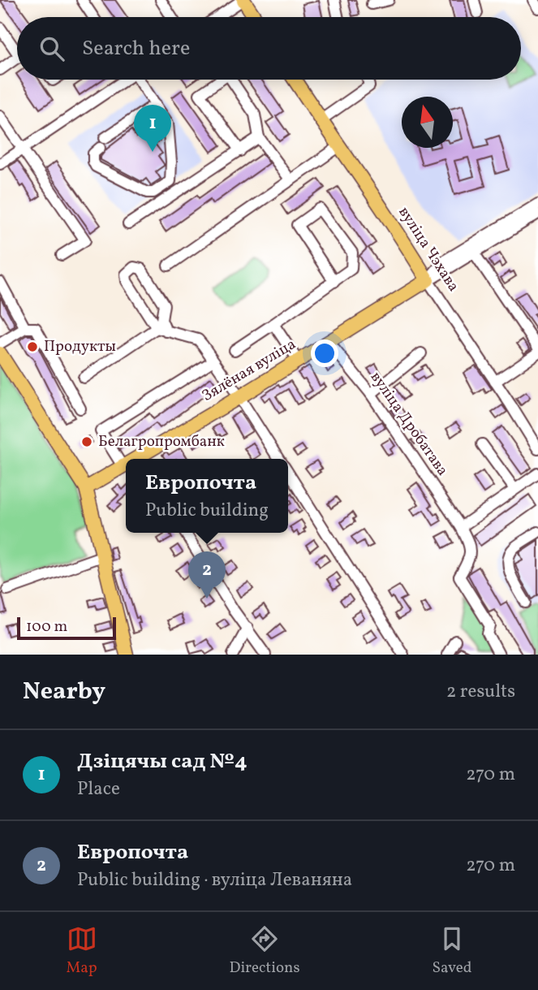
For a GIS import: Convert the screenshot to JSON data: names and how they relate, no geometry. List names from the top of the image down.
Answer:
{
  "streets": {
    "main road": ["вуліца Чэхава", "Зялёная вуліца"],
    "street": ["вуліца Дробатава"]
  },
  "crossings": [
    ["вуліца Чэхава", "Зялёная вуліца"],
    ["Зялёная вуліца", "вуліца Дробатава"]
  ],
  "places": ["Продукты", "Белагропромбанк"],
  "scale_bar": "100 m",
  "north": "top",
  "page": {
    "search": "Search here",
    "pins": ["1", "2"],
    "popup": ["Европочта", "Public building"],
    "scale": "100 m",
    "heading": ["Nearby", "2 results"],
    "list": [
      {
        "mark": "1",
        "name": "Дзіцячы сад №4",
        "note": "Place",
        "value": "270 m"
      },
      {
        "mark": "2",
        "name": "Европочта",
        "note": "Public building · вуліца Леваняна",
        "value": "270 m"
      }
    ],
    "nav": ["Map", "Directions", "Saved"]
  }
}
